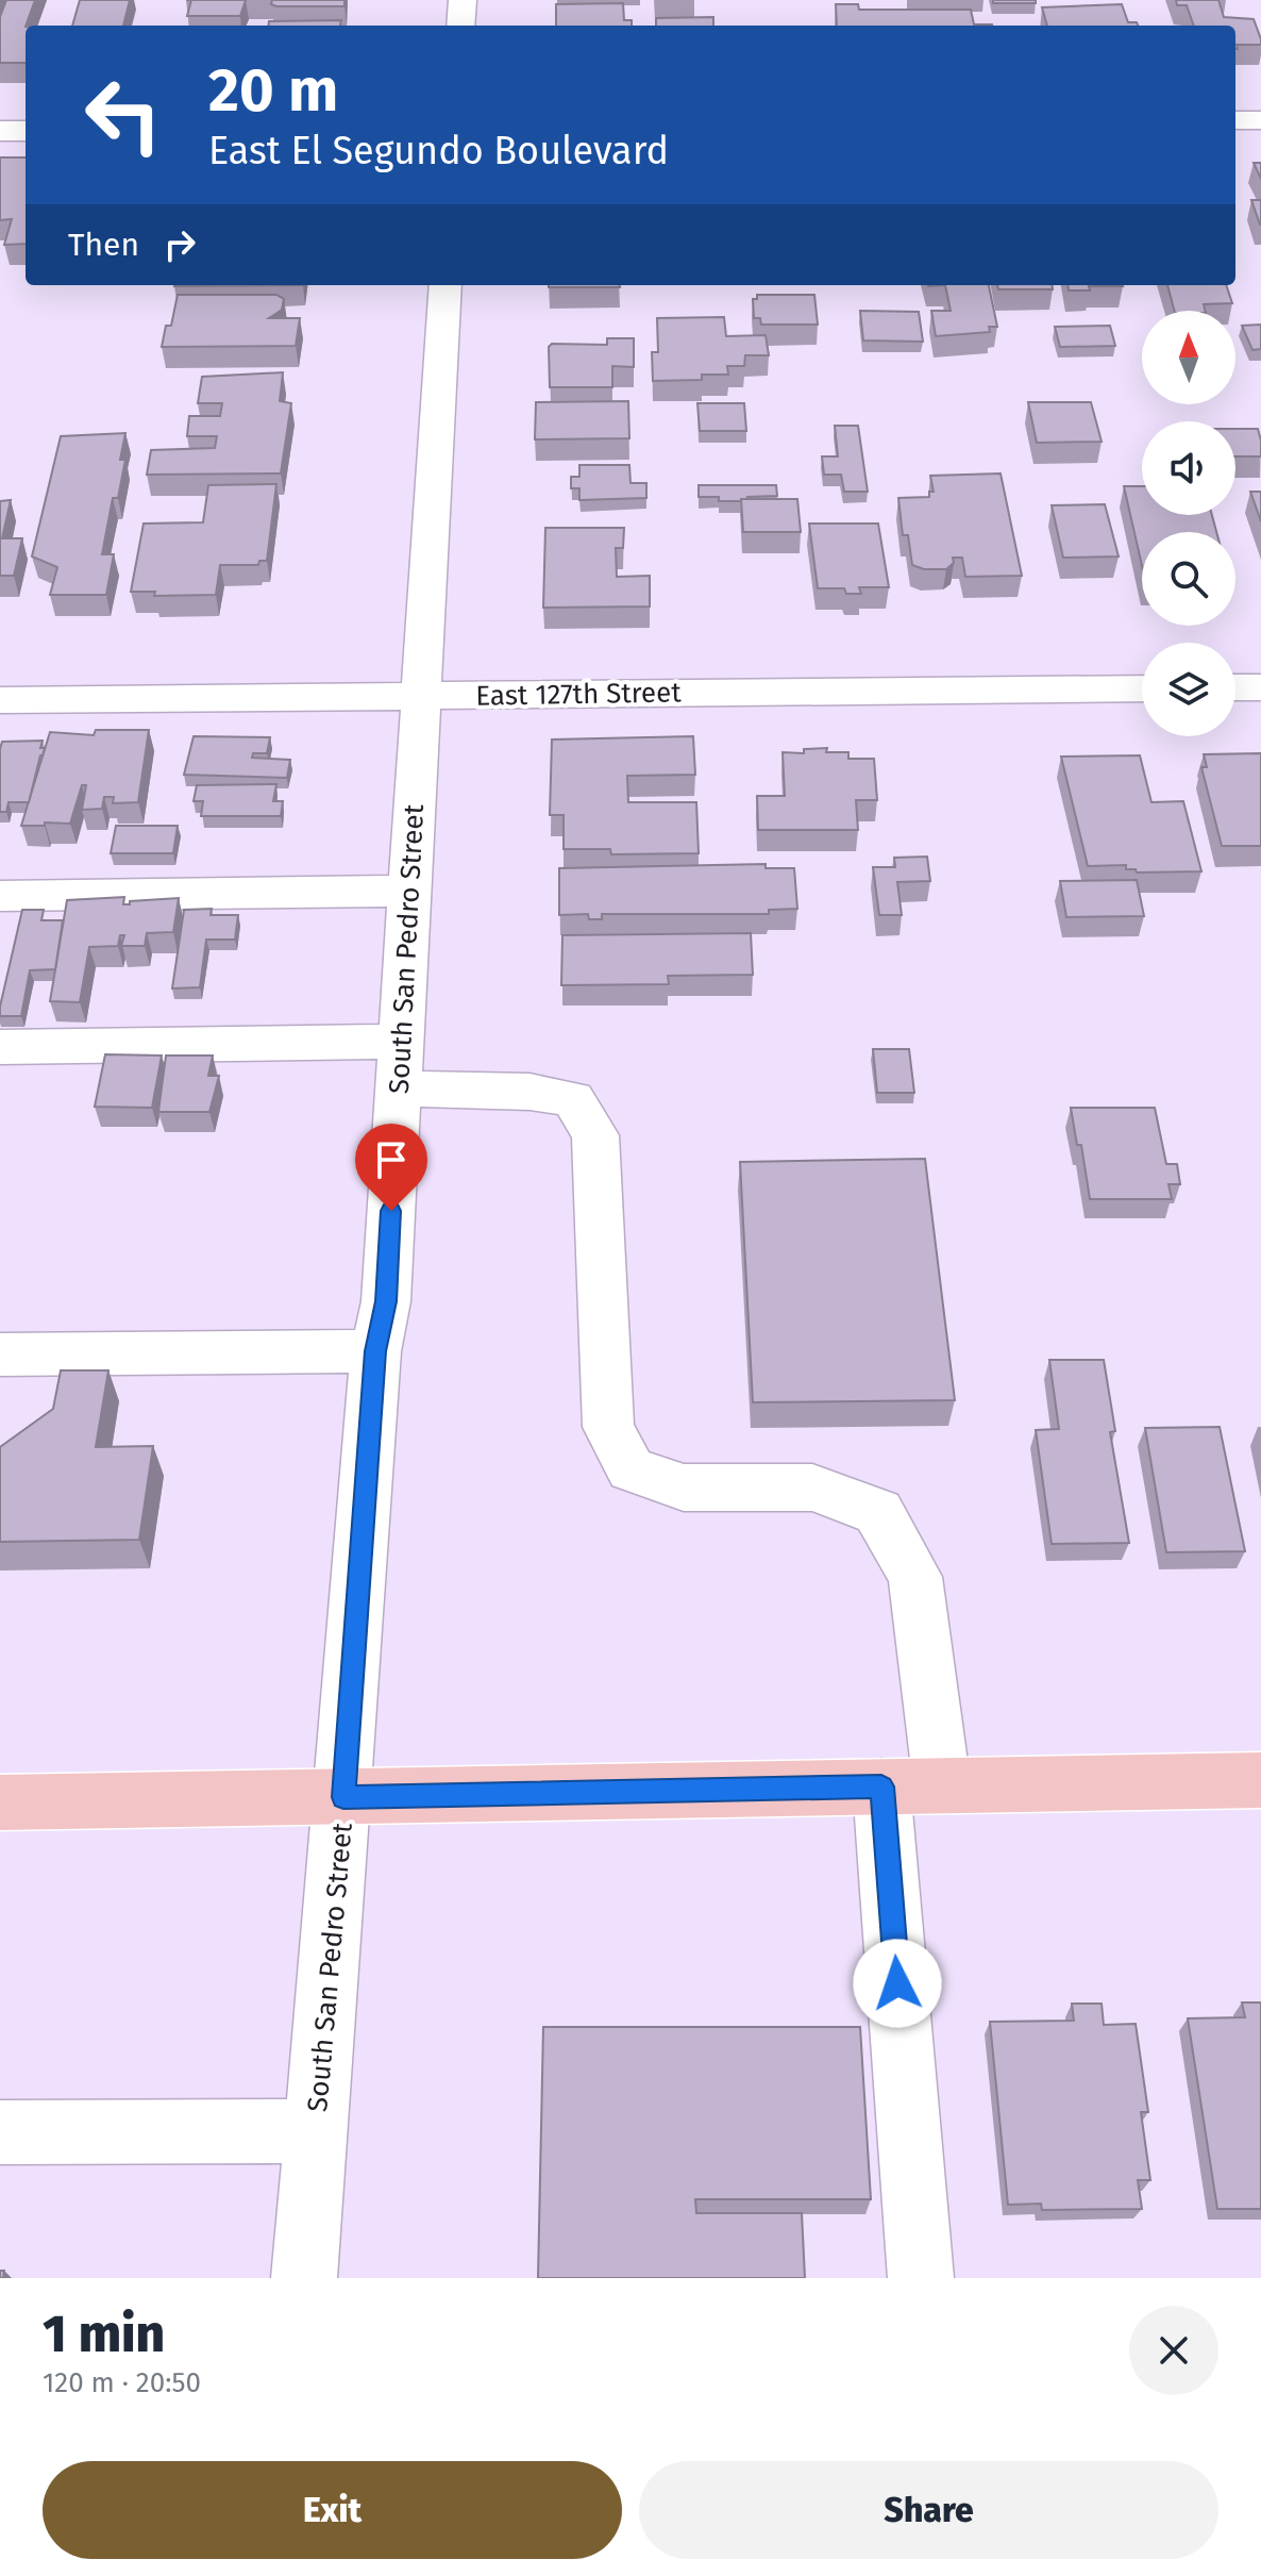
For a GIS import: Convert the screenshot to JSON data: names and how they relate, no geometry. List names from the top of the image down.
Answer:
{
  "streets": {
    "street": ["East 127th Street", "South San Pedro Street"]
  },
  "crossings": [
    ["East 127th Street", "South San Pedro Street"]
  ],
  "north": "top",
  "page": {
    "turn": ["20 m", "East El Segundo Boulevard"],
    "then": "Then",
    "heading": ["1 min", "120 m · 20:50"],
    "buttons": ["Exit", "Share"]
  }
}
